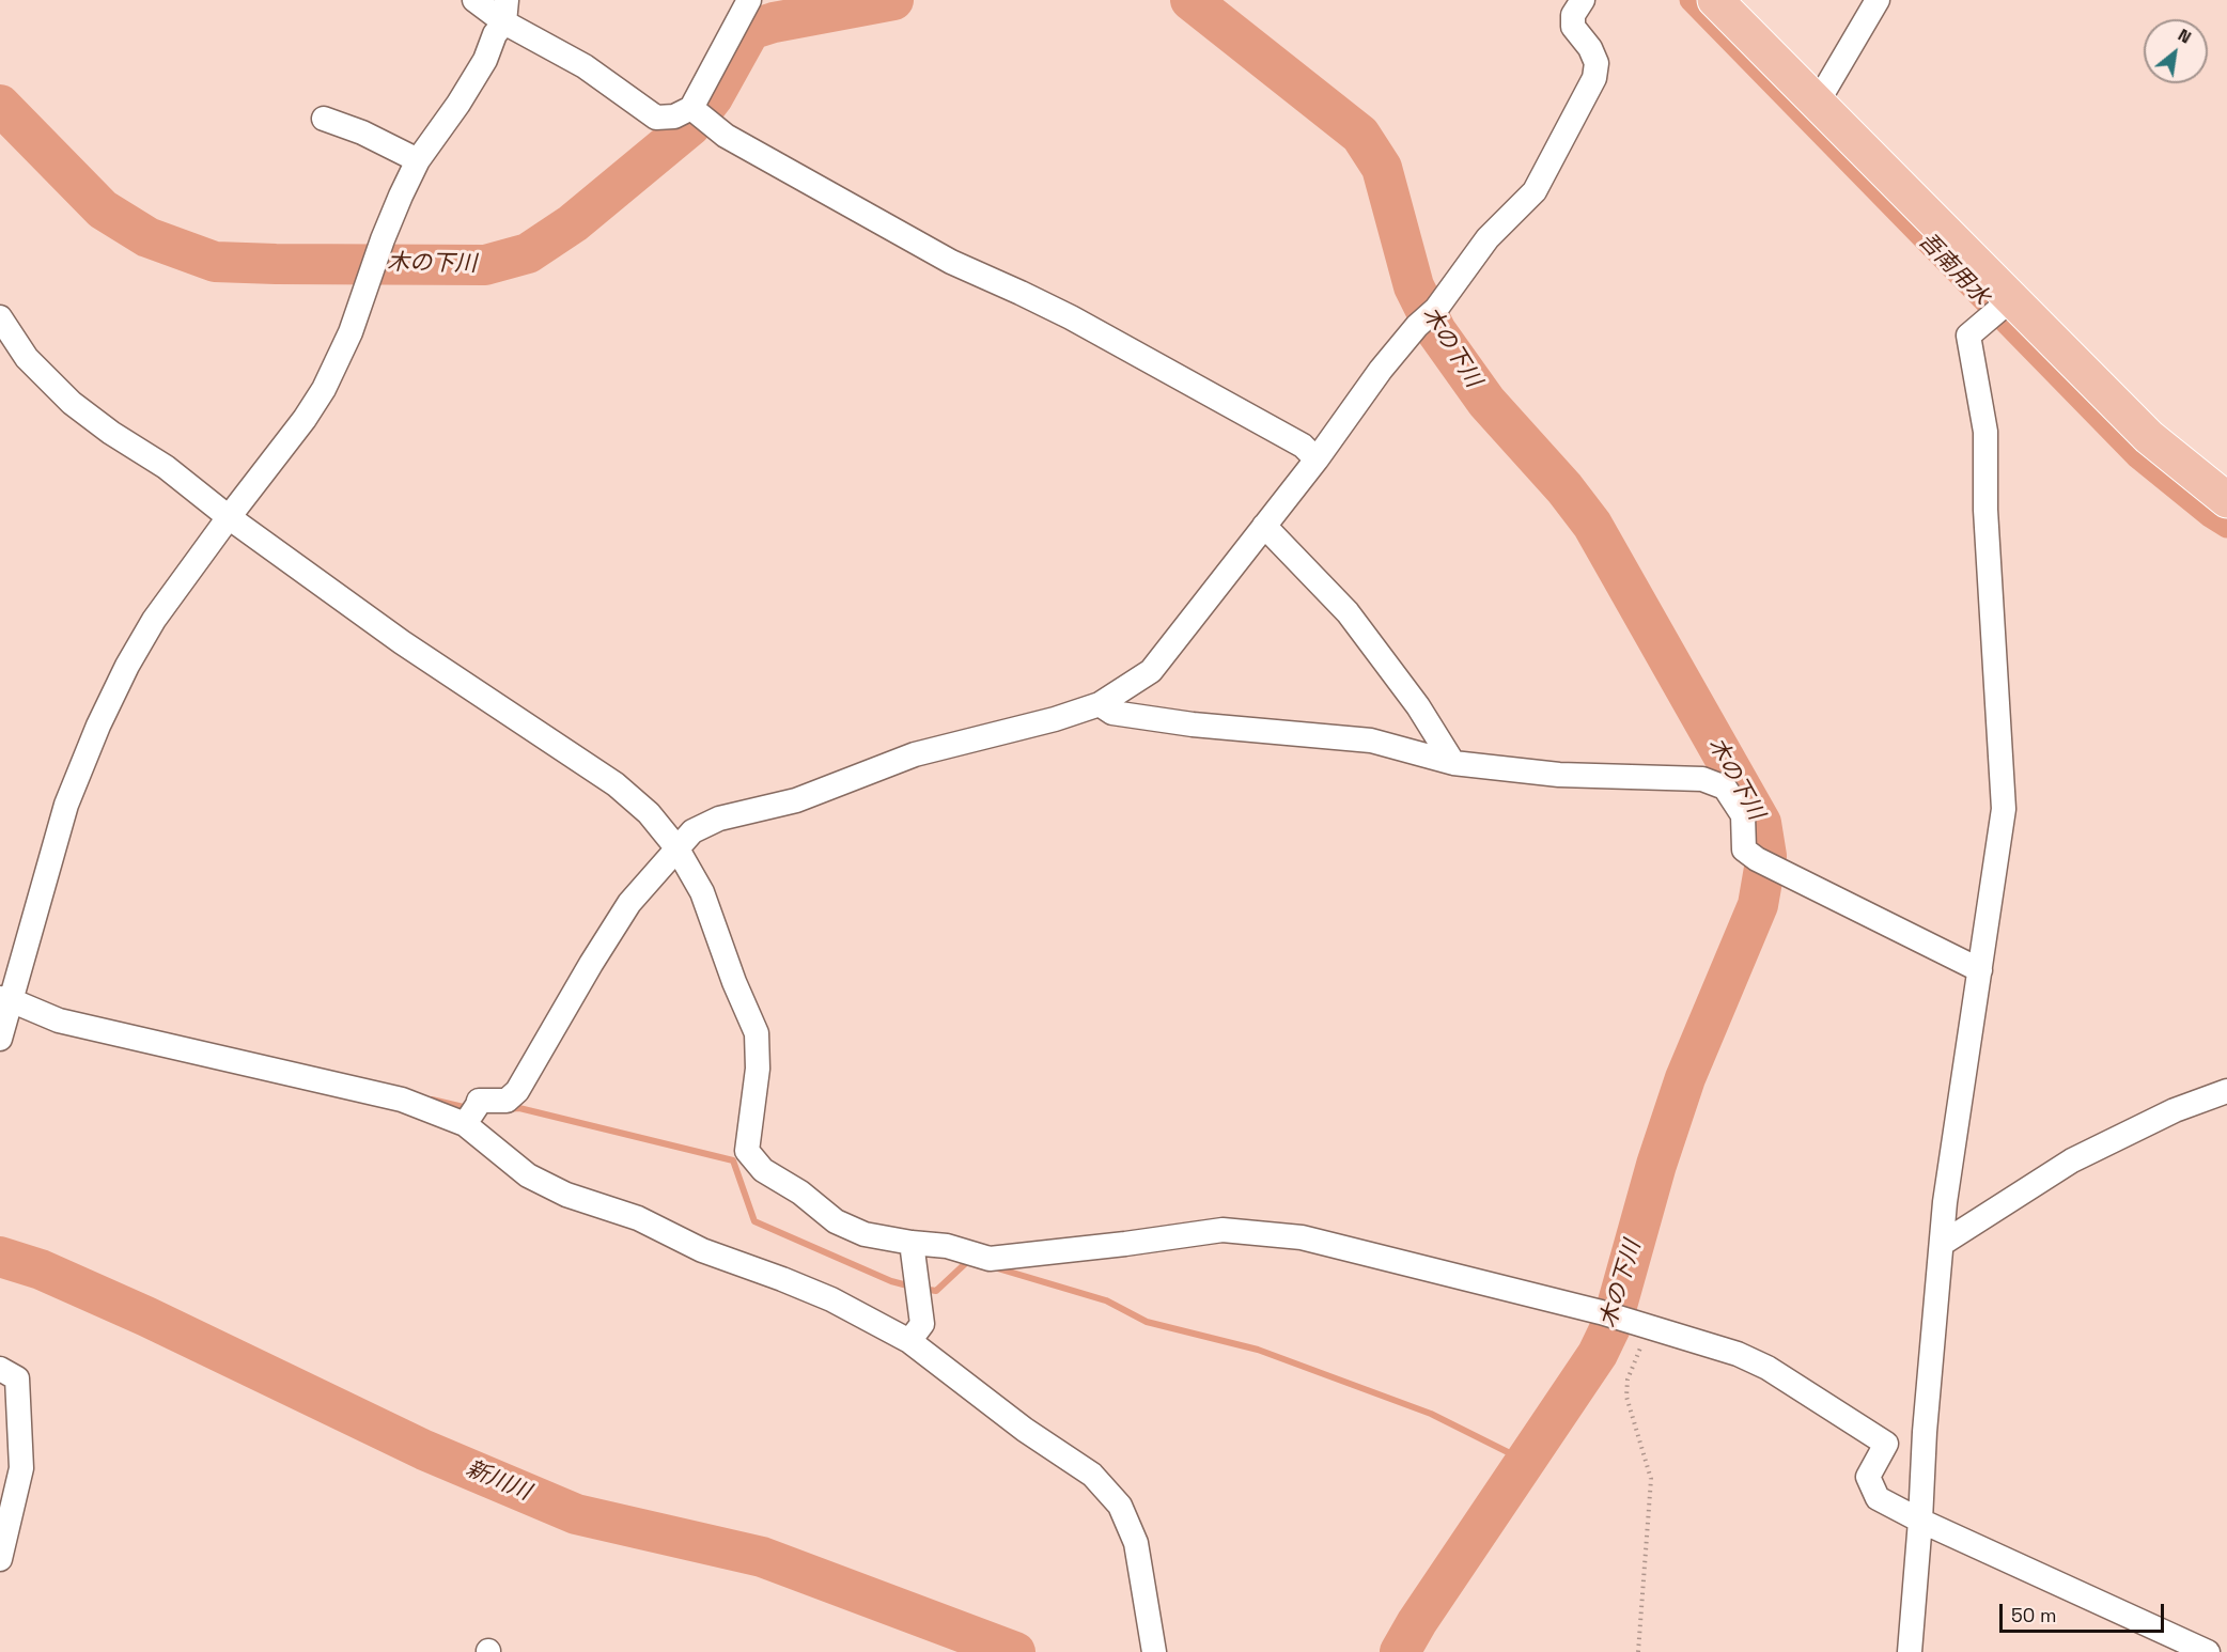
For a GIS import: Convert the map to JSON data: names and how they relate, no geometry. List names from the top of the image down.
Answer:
{
  "water": ["木の下川", "吾南用水", "新川川"],
  "scale_bar": "50 m",
  "north": "top right"
}
